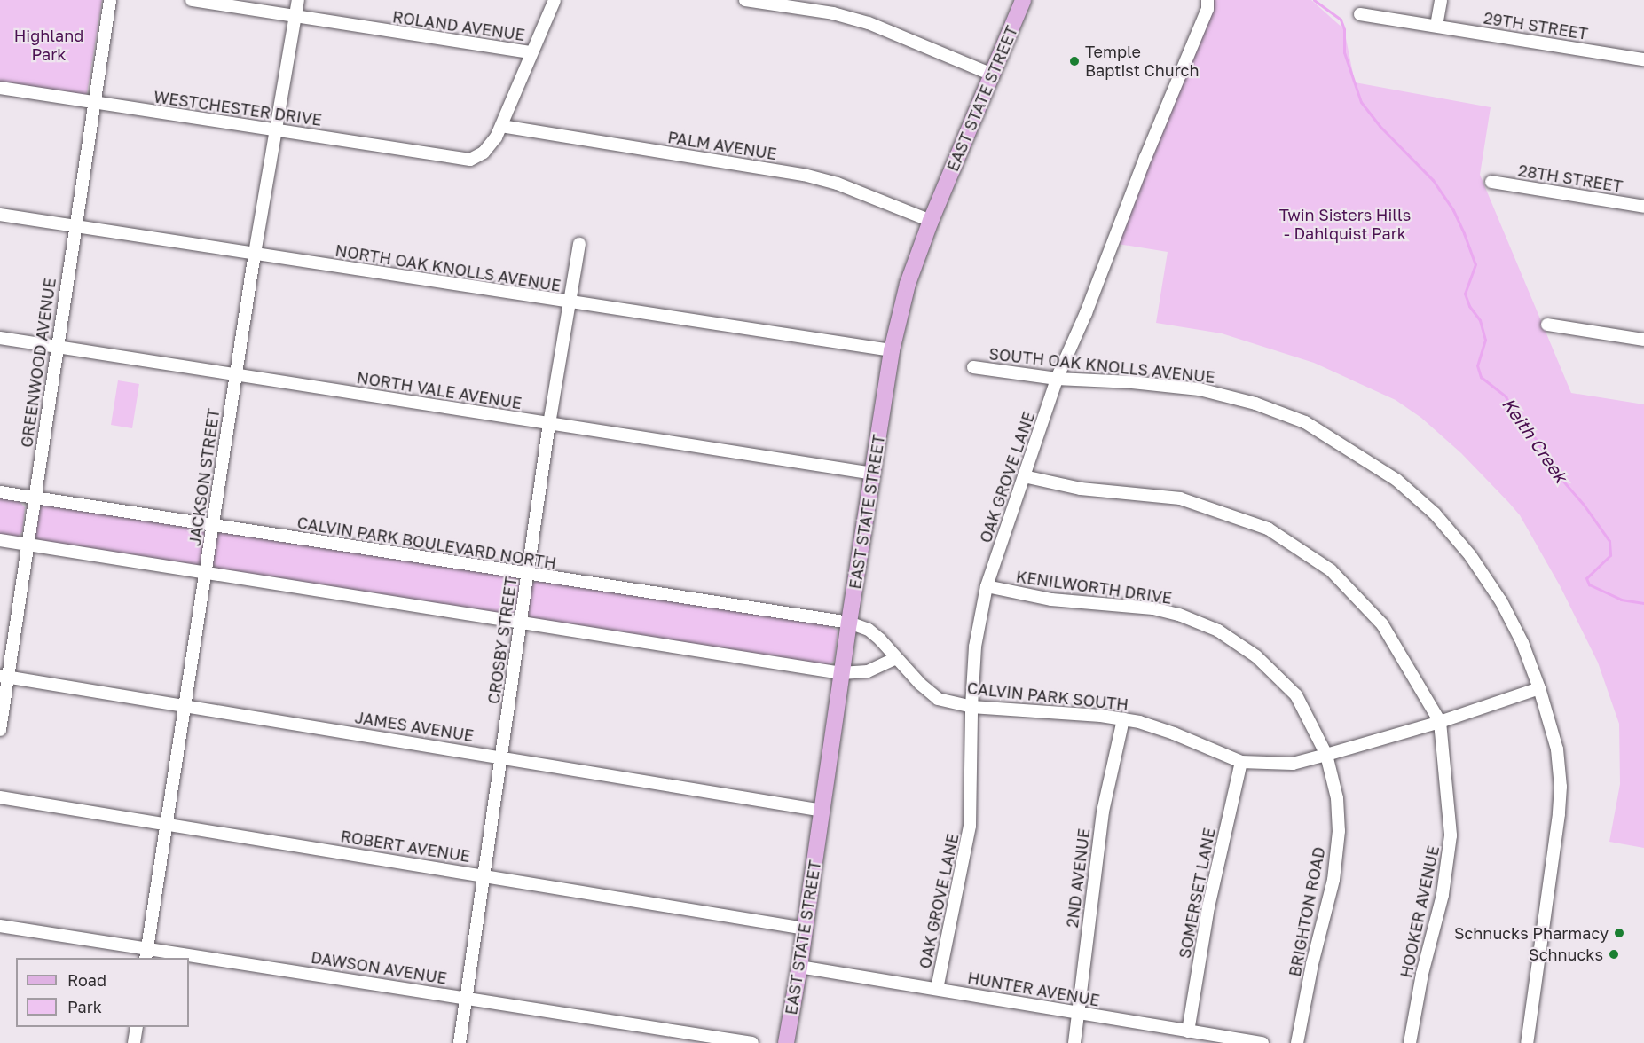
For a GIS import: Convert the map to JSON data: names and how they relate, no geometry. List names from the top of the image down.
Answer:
{
  "streets": {
    "main road": ["EAST STATE STREET"],
    "street": [
      "ROLAND AVENUE",
      "29TH STREET",
      "WESTCHESTER DRIVE",
      "PALM AVENUE",
      "28TH STREET",
      "NORTH OAK KNOLLS AVENUE",
      "GREENWOOD AVENUE",
      "SOUTH OAK KNOLLS AVENUE",
      "NORTH VALE AVENUE",
      "JACKSON STREET",
      "OAK GROVE LANE",
      "CALVIN PARK BOULEVARD NORTH",
      "KENILWORTH DRIVE",
      "CROSBY STREET",
      "CALVIN PARK SOUTH",
      "JAMES AVENUE",
      "ROBERT AVENUE",
      "2ND AVENUE",
      "SOMERSET LANE",
      "BRIGHTON ROAD",
      "HOOKER AVENUE",
      "DAWSON AVENUE",
      "HUNTER AVENUE"
    ]
  },
  "crossings": [
    ["ROLAND AVENUE", "JACKSON STREET"],
    ["EAST STATE STREET", "PALM AVENUE"],
    ["EAST STATE STREET", "NORTH OAK KNOLLS AVENUE"],
    ["EAST STATE STREET", "NORTH VALE AVENUE"],
    ["EAST STATE STREET", "CALVIN PARK BOULEVARD NORTH"],
    ["EAST STATE STREET", "JAMES AVENUE"],
    ["EAST STATE STREET", "ROBERT AVENUE"],
    ["EAST STATE STREET", "HUNTER AVENUE"],
    ["WESTCHESTER DRIVE", "PALM AVENUE"],
    ["WESTCHESTER DRIVE", "GREENWOOD AVENUE"],
    ["WESTCHESTER DRIVE", "JACKSON STREET"],
    ["NORTH OAK KNOLLS AVENUE", "GREENWOOD AVENUE"],
    ["NORTH OAK KNOLLS AVENUE", "JACKSON STREET"],
    ["NORTH OAK KNOLLS AVENUE", "CROSBY STREET"],
    ["GREENWOOD AVENUE", "NORTH VALE AVENUE"],
    ["GREENWOOD AVENUE", "CALVIN PARK BOULEVARD NORTH"],
    ["GREENWOOD AVENUE", "JAMES AVENUE"],
    ["SOUTH OAK KNOLLS AVENUE", "OAK GROVE LANE"],
    ["SOUTH OAK KNOLLS AVENUE", "CALVIN PARK SOUTH"],
    ["NORTH VALE AVENUE", "JACKSON STREET"],
    ["NORTH VALE AVENUE", "CROSBY STREET"],
    ["JACKSON STREET", "CALVIN PARK BOULEVARD NORTH"],
    ["JACKSON STREET", "JAMES AVENUE"],
    ["JACKSON STREET", "ROBERT AVENUE"],
    ["JACKSON STREET", "DAWSON AVENUE"],
    ["OAK GROVE LANE", "KENILWORTH DRIVE"],
    ["OAK GROVE LANE", "CALVIN PARK SOUTH"],
    ["OAK GROVE LANE", "HUNTER AVENUE"],
    ["CALVIN PARK BOULEVARD NORTH", "CROSBY STREET"],
    ["CALVIN PARK BOULEVARD NORTH", "CALVIN PARK SOUTH"],
    ["KENILWORTH DRIVE", "CALVIN PARK SOUTH"],
    ["KENILWORTH DRIVE", "BRIGHTON ROAD"],
    ["CROSBY STREET", "JAMES AVENUE"],
    ["CROSBY STREET", "ROBERT AVENUE"],
    ["CROSBY STREET", "DAWSON AVENUE"],
    ["CALVIN PARK SOUTH", "2ND AVENUE"],
    ["CALVIN PARK SOUTH", "SOMERSET LANE"],
    ["CALVIN PARK SOUTH", "BRIGHTON ROAD"],
    ["CALVIN PARK SOUTH", "HOOKER AVENUE"],
    ["2ND AVENUE", "HUNTER AVENUE"],
    ["SOMERSET LANE", "HUNTER AVENUE"]
  ],
  "water": ["Keith Creek"],
  "parks": ["Highland Park", "Twin Sisters Hills - Dahlquist Park"],
  "places": ["Temple Baptist Church", "Schnucks Pharmacy", "Schnucks"],
  "legend": ["Road", "Park"]
}
